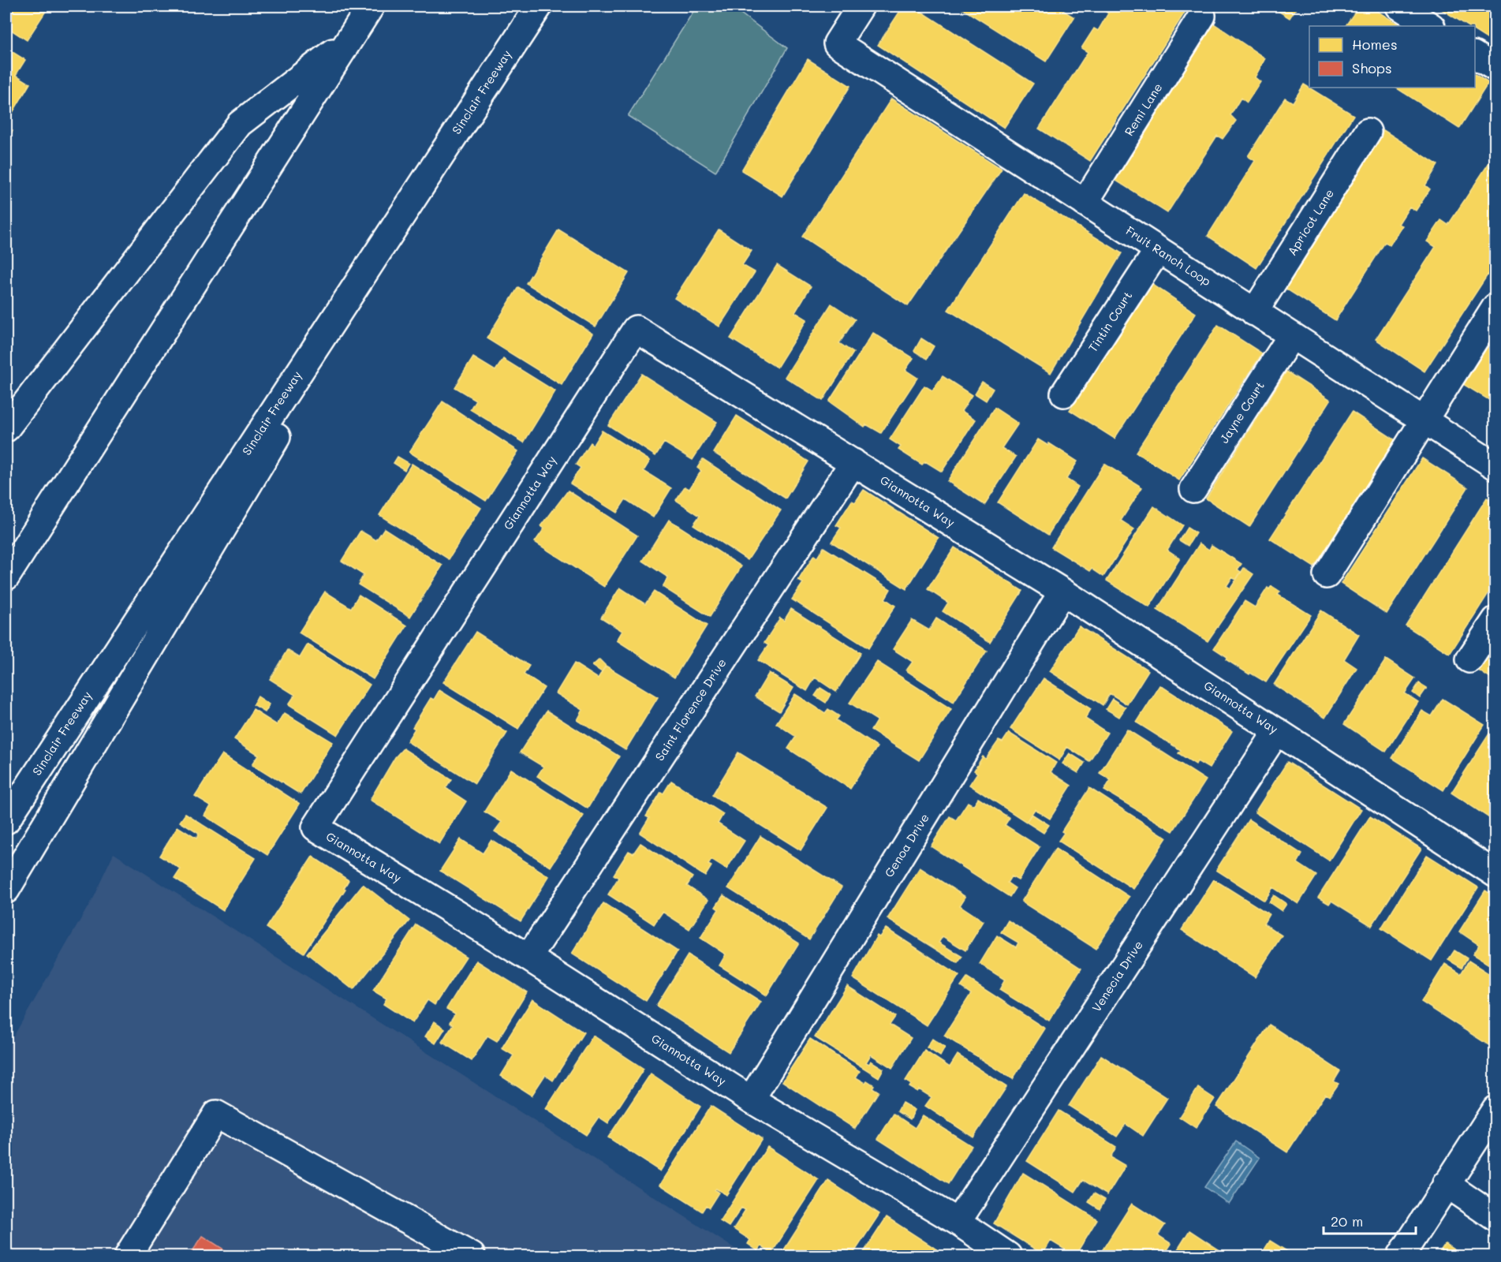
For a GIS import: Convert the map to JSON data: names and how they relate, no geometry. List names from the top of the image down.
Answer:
{
  "streets": {
    "main road": [
      "Sinclair Freeway",
      "Remi Lane",
      "Apricot Lane",
      "Fruit Ranch Loop",
      "Tintin Court",
      "Jayne Court",
      "Giannotta Way",
      "Saint Florence Drive",
      "Genoa Drive",
      "Venecia Drive"
    ]
  },
  "crossings": [
    ["Remi Lane", "Fruit Ranch Loop"],
    ["Apricot Lane", "Fruit Ranch Loop"],
    ["Fruit Ranch Loop", "Tintin Court"],
    ["Fruit Ranch Loop", "Jayne Court"],
    ["Giannotta Way", "Saint Florence Drive"],
    ["Giannotta Way", "Genoa Drive"],
    ["Giannotta Way", "Venecia Drive"]
  ],
  "legend": ["Homes", "Shops"],
  "scale_bar": "20 m"
}
